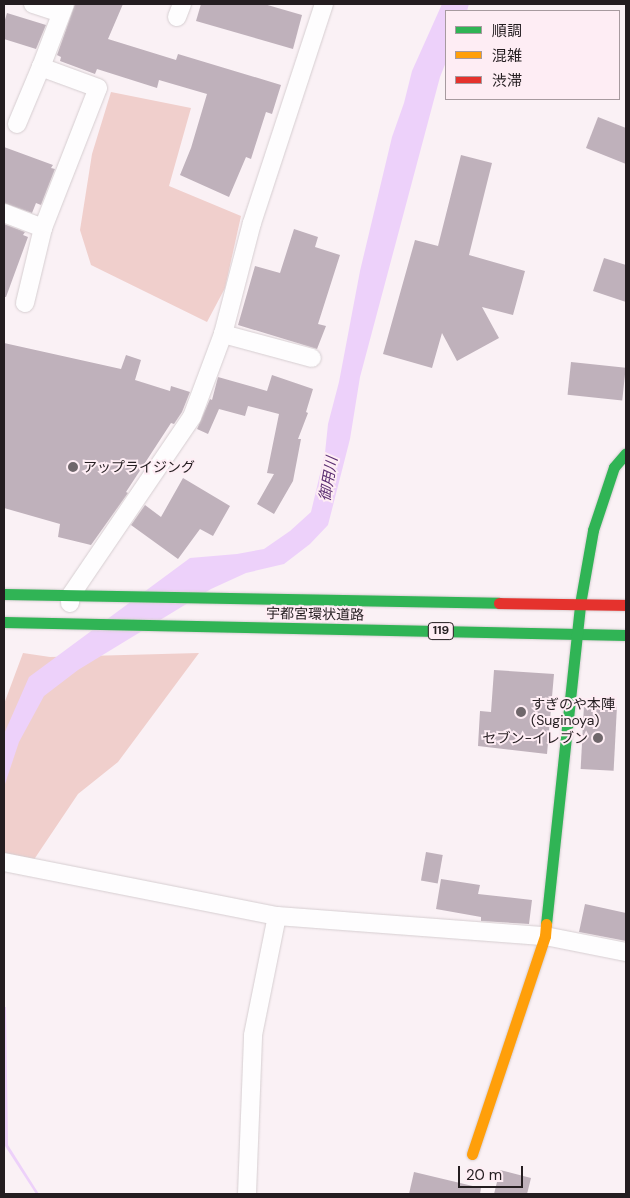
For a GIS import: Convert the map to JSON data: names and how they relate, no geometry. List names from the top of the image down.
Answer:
{
  "streets": {
    "main road": ["宇都宮環状道路", "119"]
  },
  "water": ["御用川"],
  "places": ["アップライジング", "すぎのや本陣 (Suginoya)", "セブン-イレブン"],
  "legend": ["順調", "混雑", "渋滞"],
  "scale_bar": "20 m"
}
